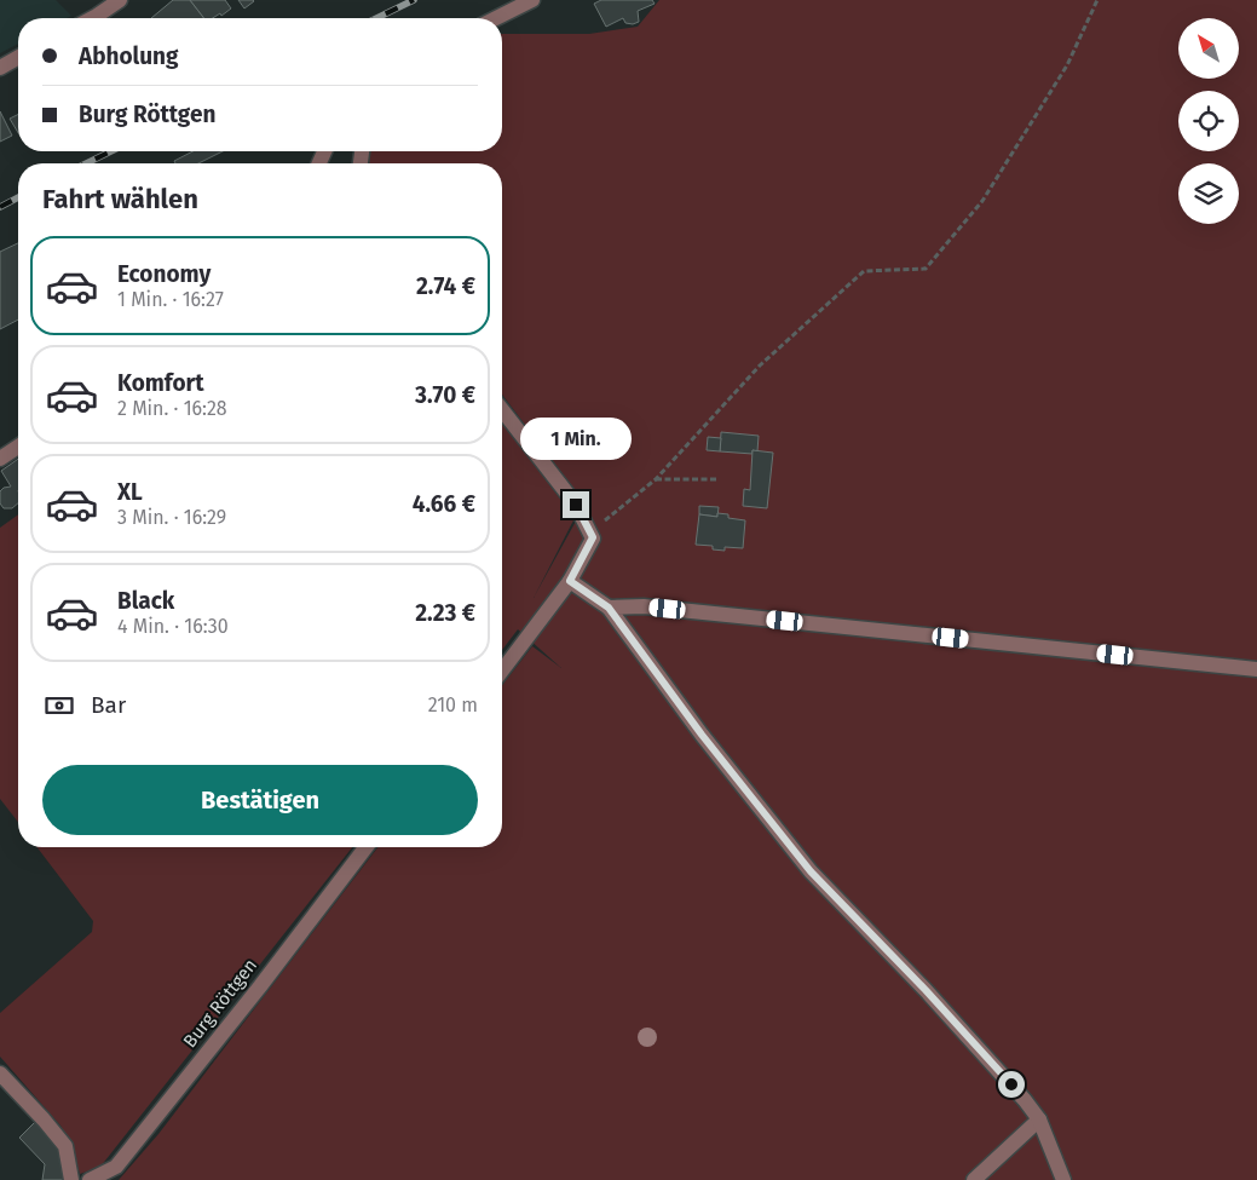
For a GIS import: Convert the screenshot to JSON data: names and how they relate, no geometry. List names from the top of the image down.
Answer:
{
  "streets": {
    "street": ["Burg Röttgen"]
  },
  "north": "top left",
  "page": {
    "banner": ["Abholung", "Burg Röttgen"],
    "heading": "Fahrt wählen",
    "list": [
      {
        "name": "Economy",
        "note": "1 Min. · 16:27",
        "value": "2.74 €"
      },
      {
        "name": "Komfort",
        "note": "2 Min. · 16:28",
        "value": "3.70 €"
      },
      {
        "name": "XL",
        "note": "3 Min. · 16:29",
        "value": "4.66 €"
      },
      {
        "name": "Black",
        "note": "4 Min. · 16:30",
        "value": "2.23 €"
      }
    ],
    "bubble": "1 Min.",
    "pay": ["Bar", "210 m"],
    "buttons": "Bestätigen"
  }
}
